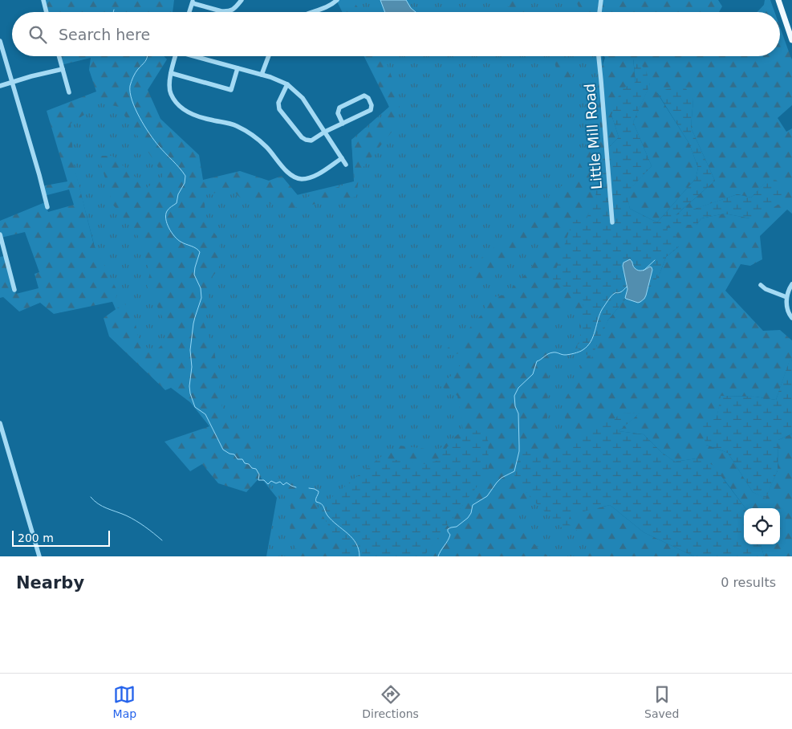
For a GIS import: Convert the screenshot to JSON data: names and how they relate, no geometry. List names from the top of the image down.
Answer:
{
  "streets": {
    "street": ["Little Mill Road"]
  },
  "scale_bar": "200 m",
  "page": {
    "search": "Search here",
    "scale": "200 m",
    "heading": ["Nearby", "0 results"],
    "nav": ["Map", "Directions", "Saved"]
  }
}
